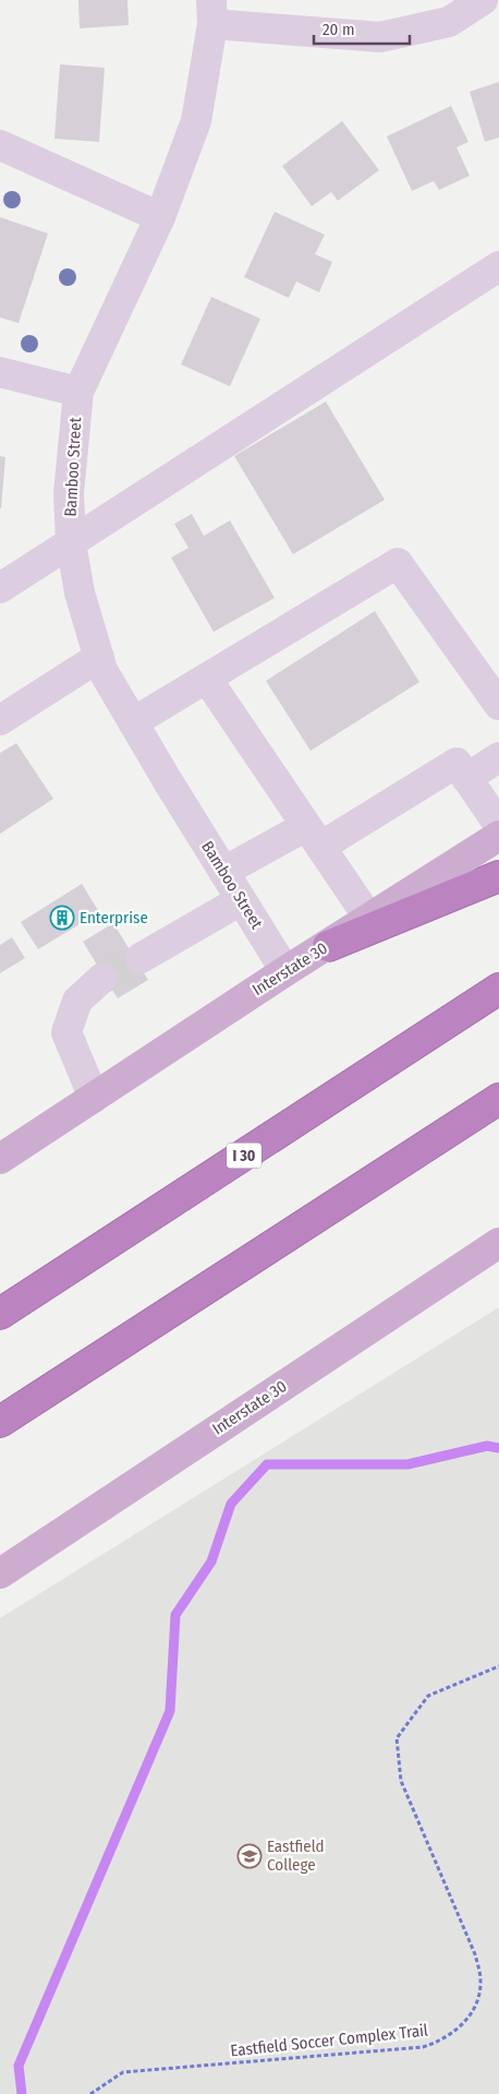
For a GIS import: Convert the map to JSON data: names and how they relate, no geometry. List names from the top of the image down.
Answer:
{
  "streets": {
    "highway": ["I 30"],
    "main road": ["Interstate 30"],
    "street": ["Bamboo Street"],
    "path": ["Eastfield Soccer Complex Trail"]
  },
  "crossings": [
    ["Bamboo Street", "Interstate 30"]
  ],
  "places": {
    "building": ["Enterprise"],
    "school or university": ["Eastfield College"]
  },
  "scale_bar": "20 m"
}
